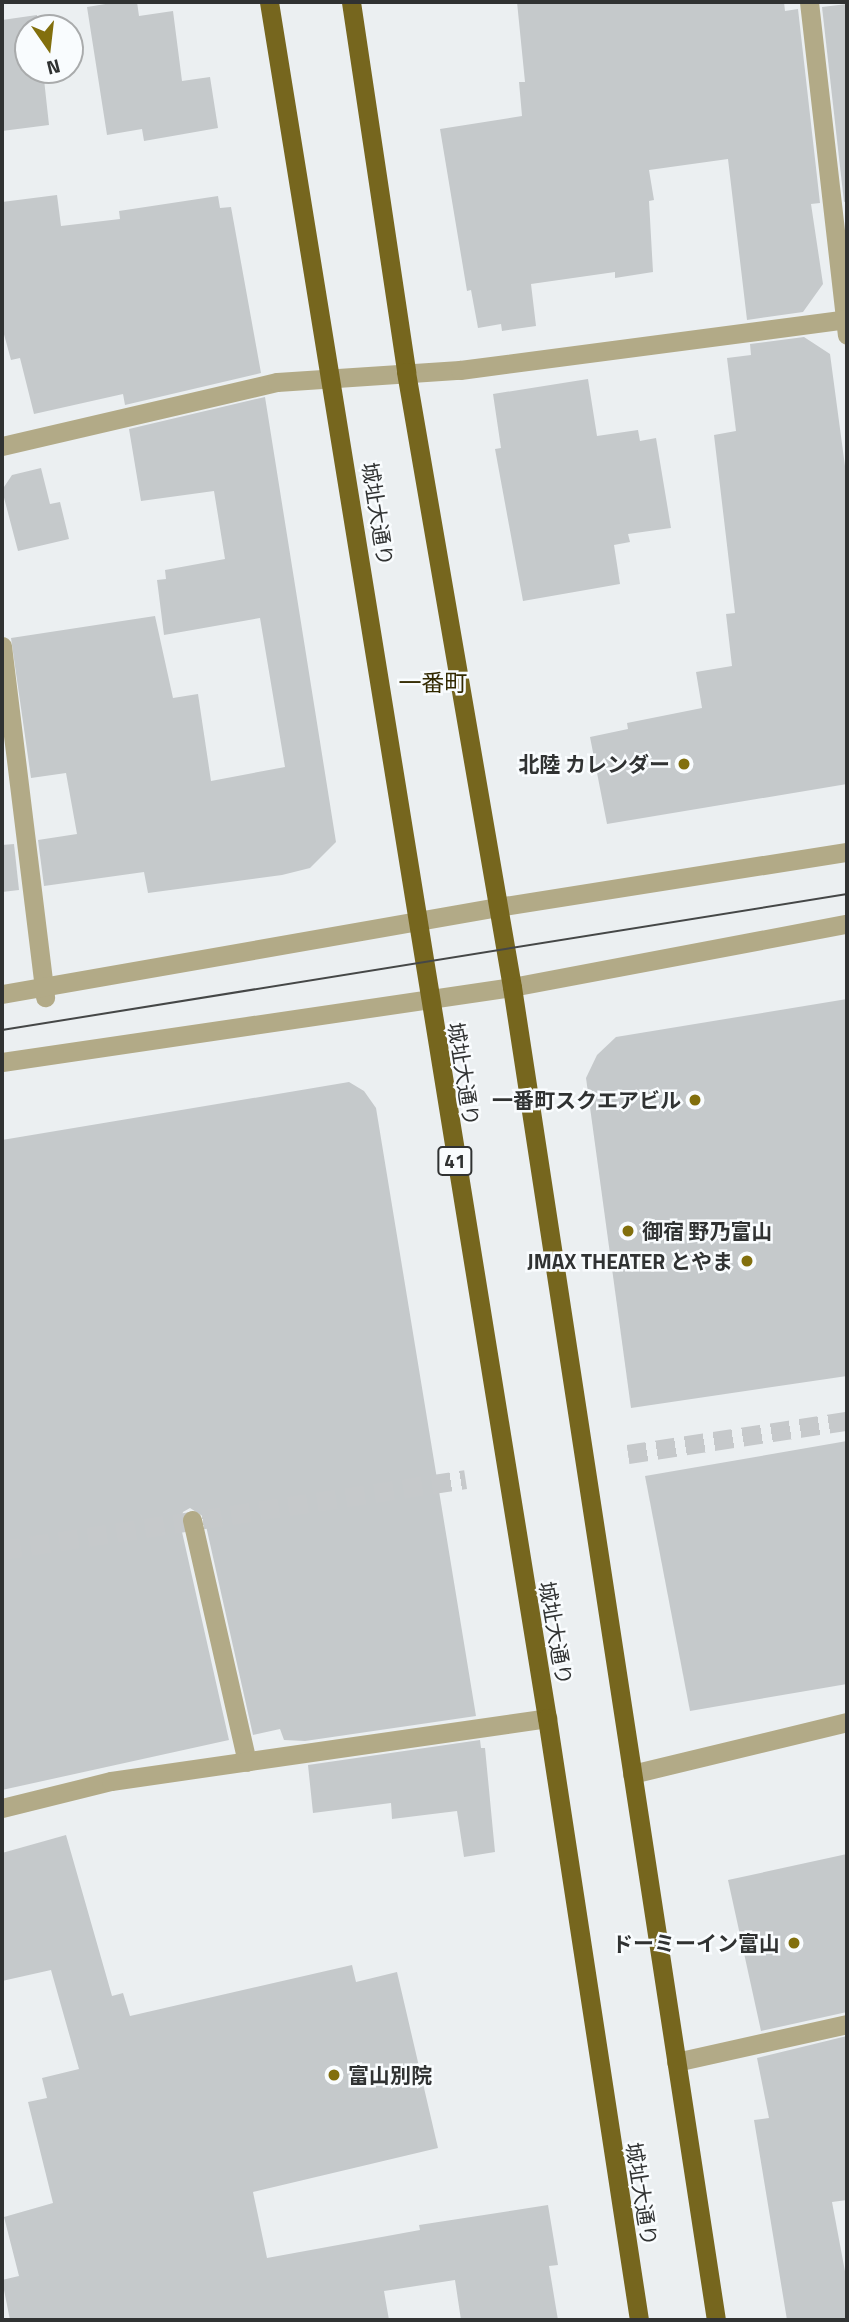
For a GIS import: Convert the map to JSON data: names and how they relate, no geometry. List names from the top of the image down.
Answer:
{
  "streets": {
    "highway": ["城址大通り", "41"]
  },
  "districts": ["一番町"],
  "places": [
    "北陸 カレンダー",
    "一番町スクエアビル",
    "御宿 野乃富山",
    "JMAX THEATER とやま",
    "ドーミーイン富山",
    "富山別院"
  ],
  "north": "bottom"
}
